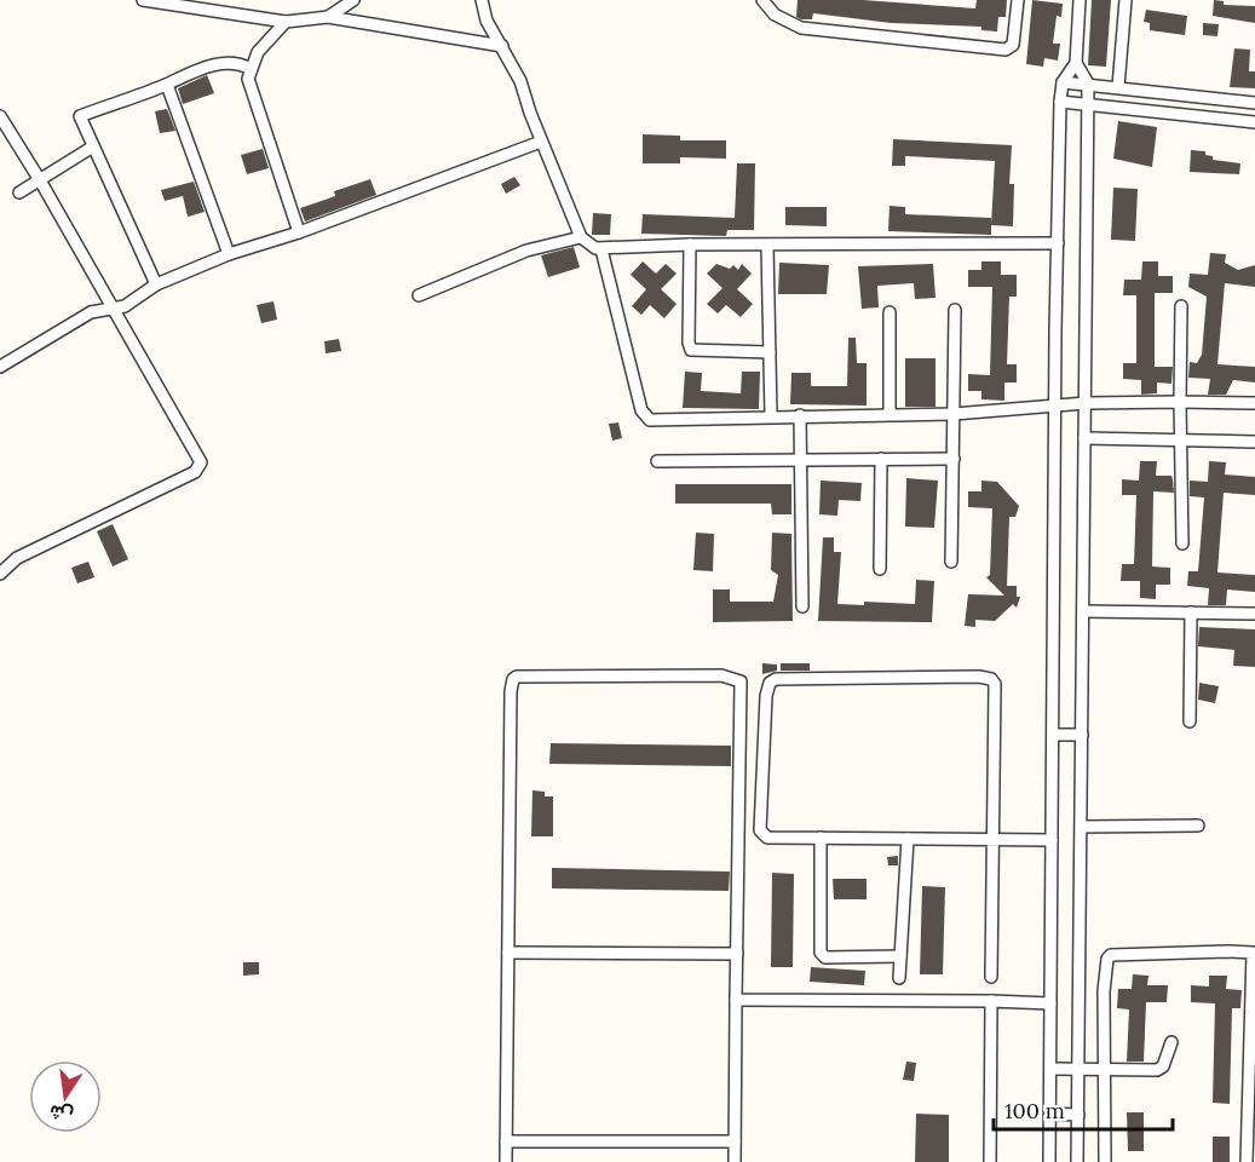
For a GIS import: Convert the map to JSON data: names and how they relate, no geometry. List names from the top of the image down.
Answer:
{
  "scale_bar": "100 m",
  "north": "bottom"
}
